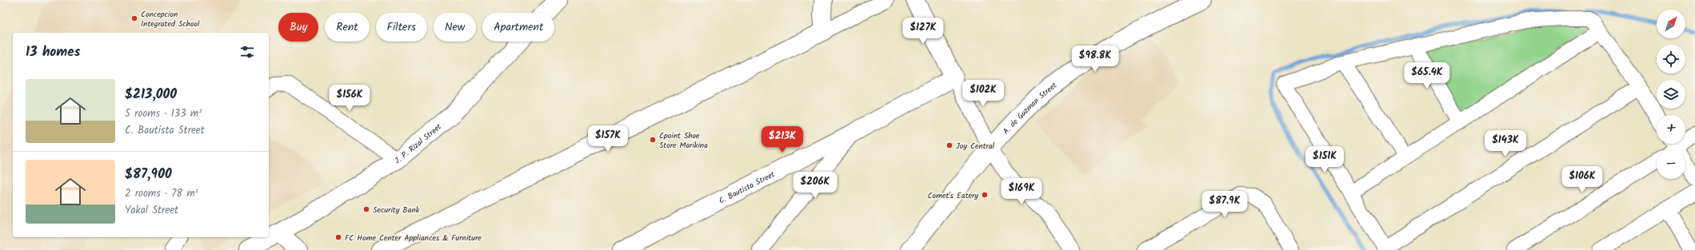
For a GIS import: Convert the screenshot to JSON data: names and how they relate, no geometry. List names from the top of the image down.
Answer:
{
  "streets": {
    "street": ["A. de Guzman Street", "J. P. Rizal Street", "C. Bautista Street"]
  },
  "places": [
    "Concepcion Integrated School",
    "Cpoint Shoe Store Marikina",
    "Joy Central",
    "Comet's Eatery",
    "Security Bank",
    "FC Home Center Appliances & Furniture"
  ],
  "north": "top right",
  "page": {
    "map_buttons": ["+", "−"],
    "chip": [
      "Buy",
      "Rent",
      "Filters",
      "New",
      "Apartment"
    ],
    "price": [
      "$127K",
      "$98.8K",
      "$65.4K",
      "$102K",
      "$156K",
      "$157K",
      "$213K",
      "$143K",
      "$151K",
      "$106K",
      "$206K",
      "$169K",
      "$87.9K"
    ],
    "heading": "13 homes",
    "list": [
      {
        "name": "$213,000",
        "note": "5 rooms · 133 m² · C. Bautista Street"
      },
      {
        "name": "$87,900",
        "note": "2 rooms · 78 m² · Yakal Street"
      }
    ]
  }
}
